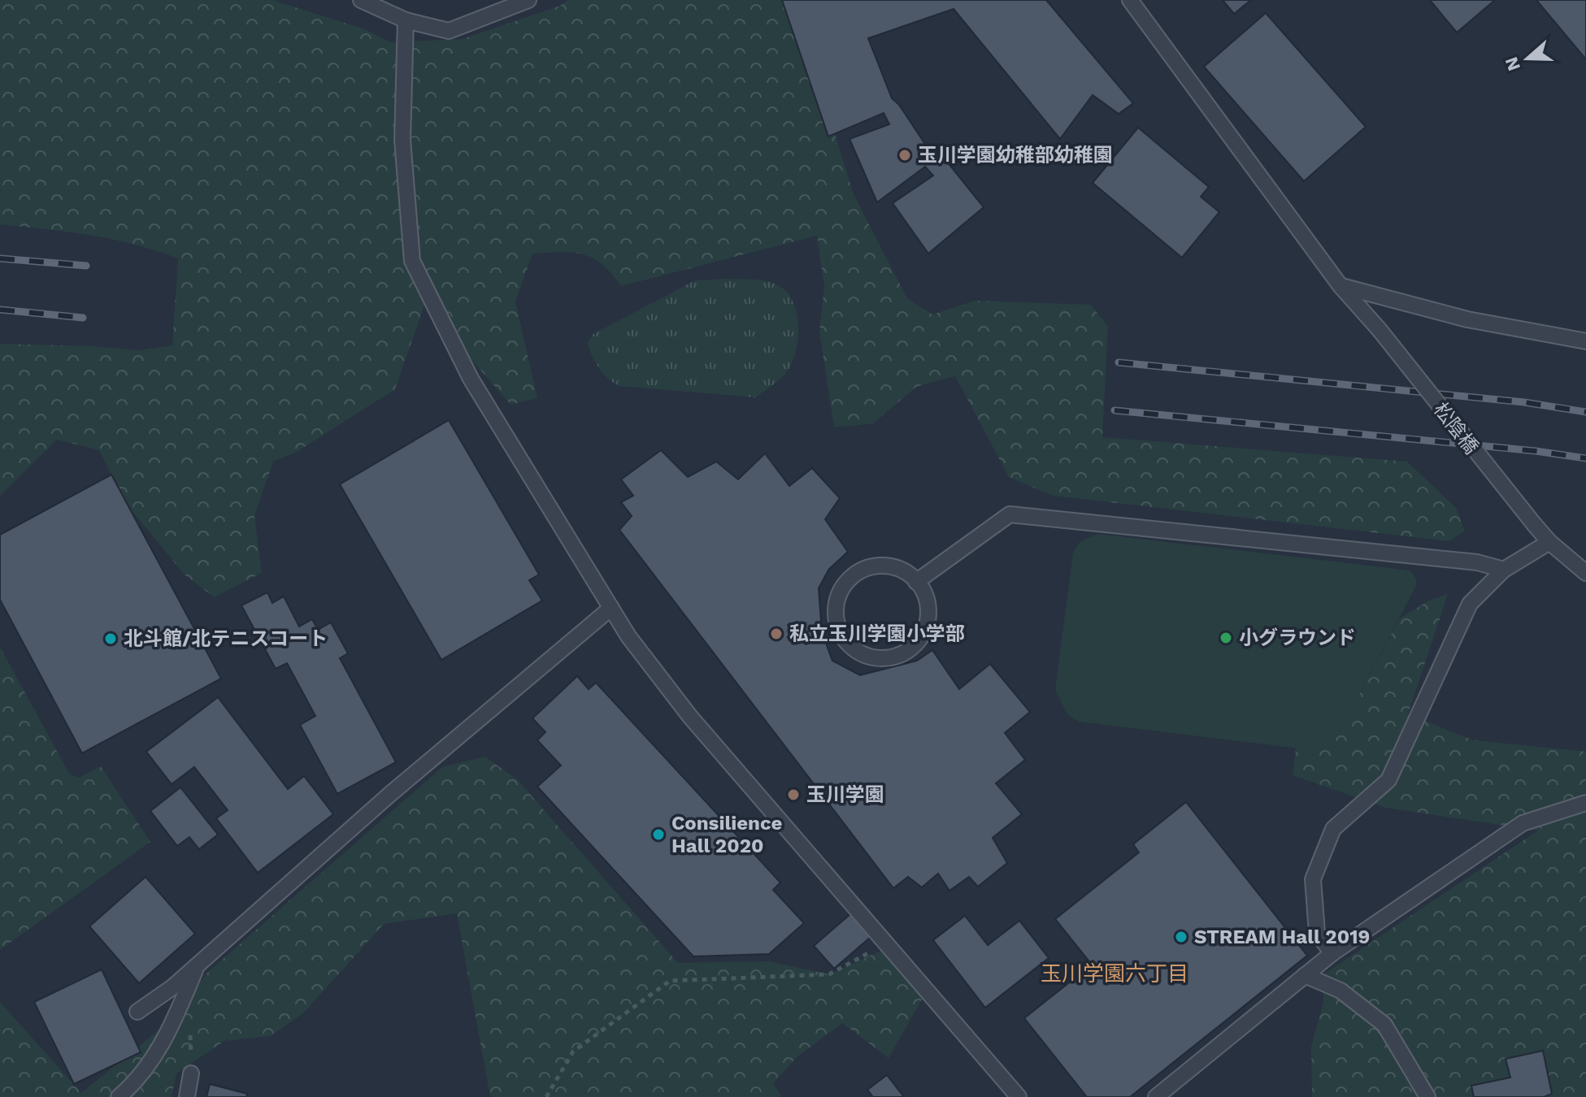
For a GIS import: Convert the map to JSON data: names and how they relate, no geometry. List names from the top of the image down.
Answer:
{
  "streets": {
    "lane": ["松陰橋"]
  },
  "districts": ["玉川学園六丁目"],
  "places": [
    "玉川学園幼稚部幼稚園",
    "私立玉川学園小学部",
    "小グラウンド",
    "北斗館/北テニスコート",
    "玉川学園",
    "Consilience Hall 2020",
    "STREAM Hall 2019"
  ],
  "north": "left"
}
